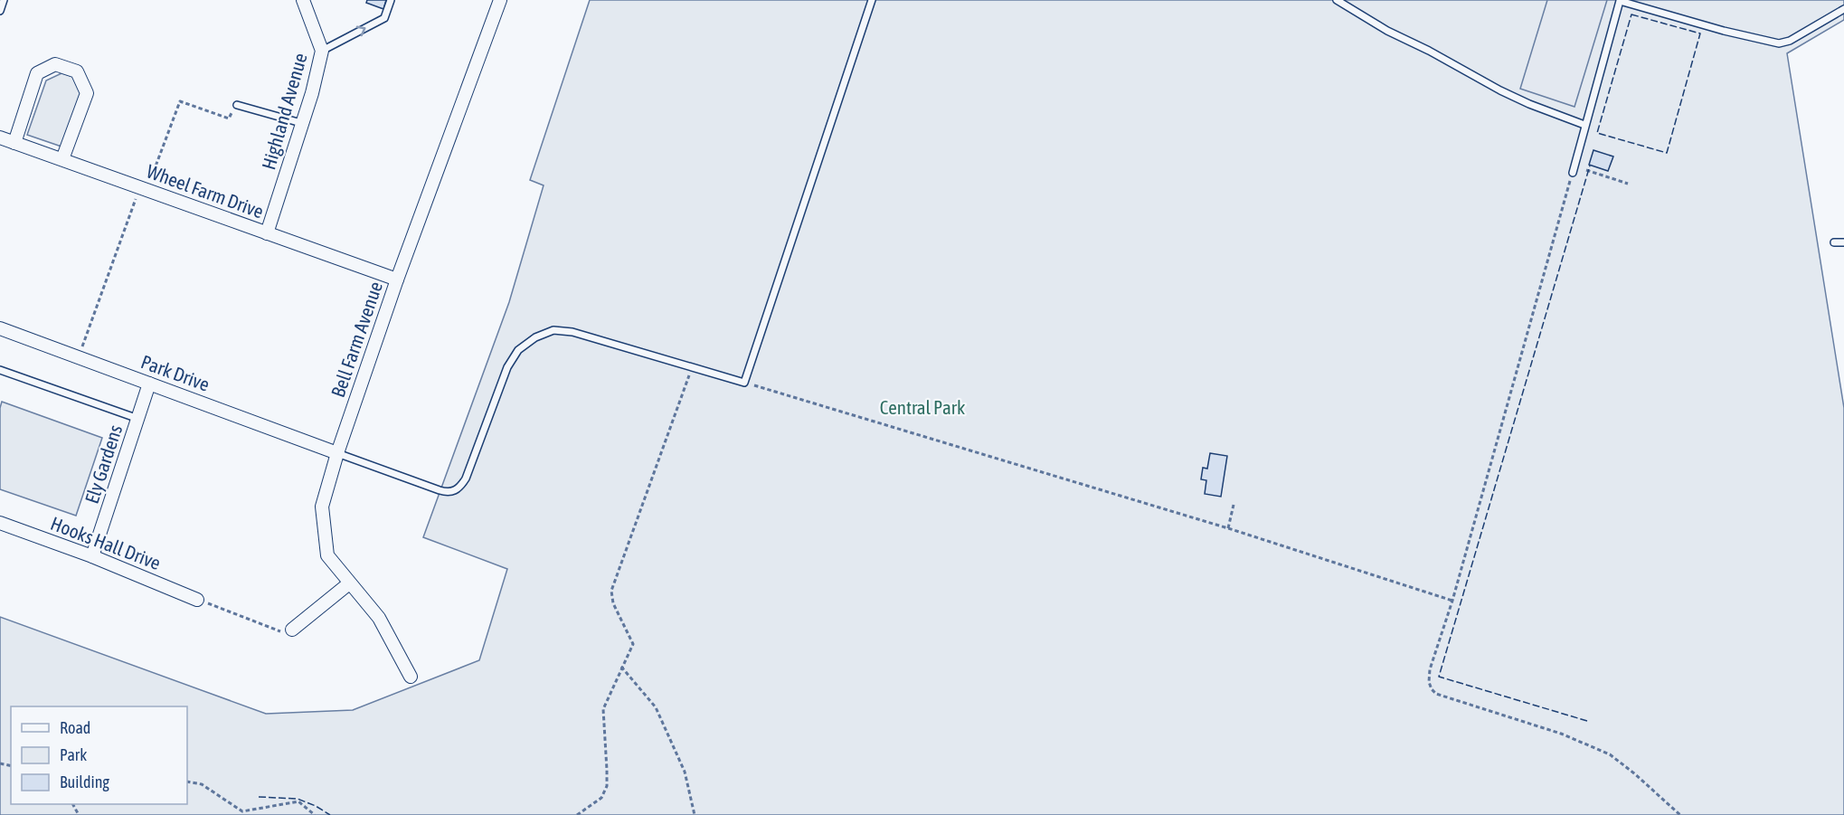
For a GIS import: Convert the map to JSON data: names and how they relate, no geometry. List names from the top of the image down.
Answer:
{
  "streets": {
    "street": [
      "Highland Avenue",
      "Wheel Farm Drive",
      "Bell Farm Avenue",
      "Park Drive",
      "Ely Gardens",
      "Hooks Hall Drive"
    ]
  },
  "crossings": [
    ["Highland Avenue", "Wheel Farm Drive"],
    ["Wheel Farm Drive", "Bell Farm Avenue"],
    ["Bell Farm Avenue", "Park Drive"],
    ["Park Drive", "Ely Gardens"],
    ["Ely Gardens", "Hooks Hall Drive"]
  ],
  "parks": ["Central Park"],
  "legend": ["Road", "Park", "Building"]
}
